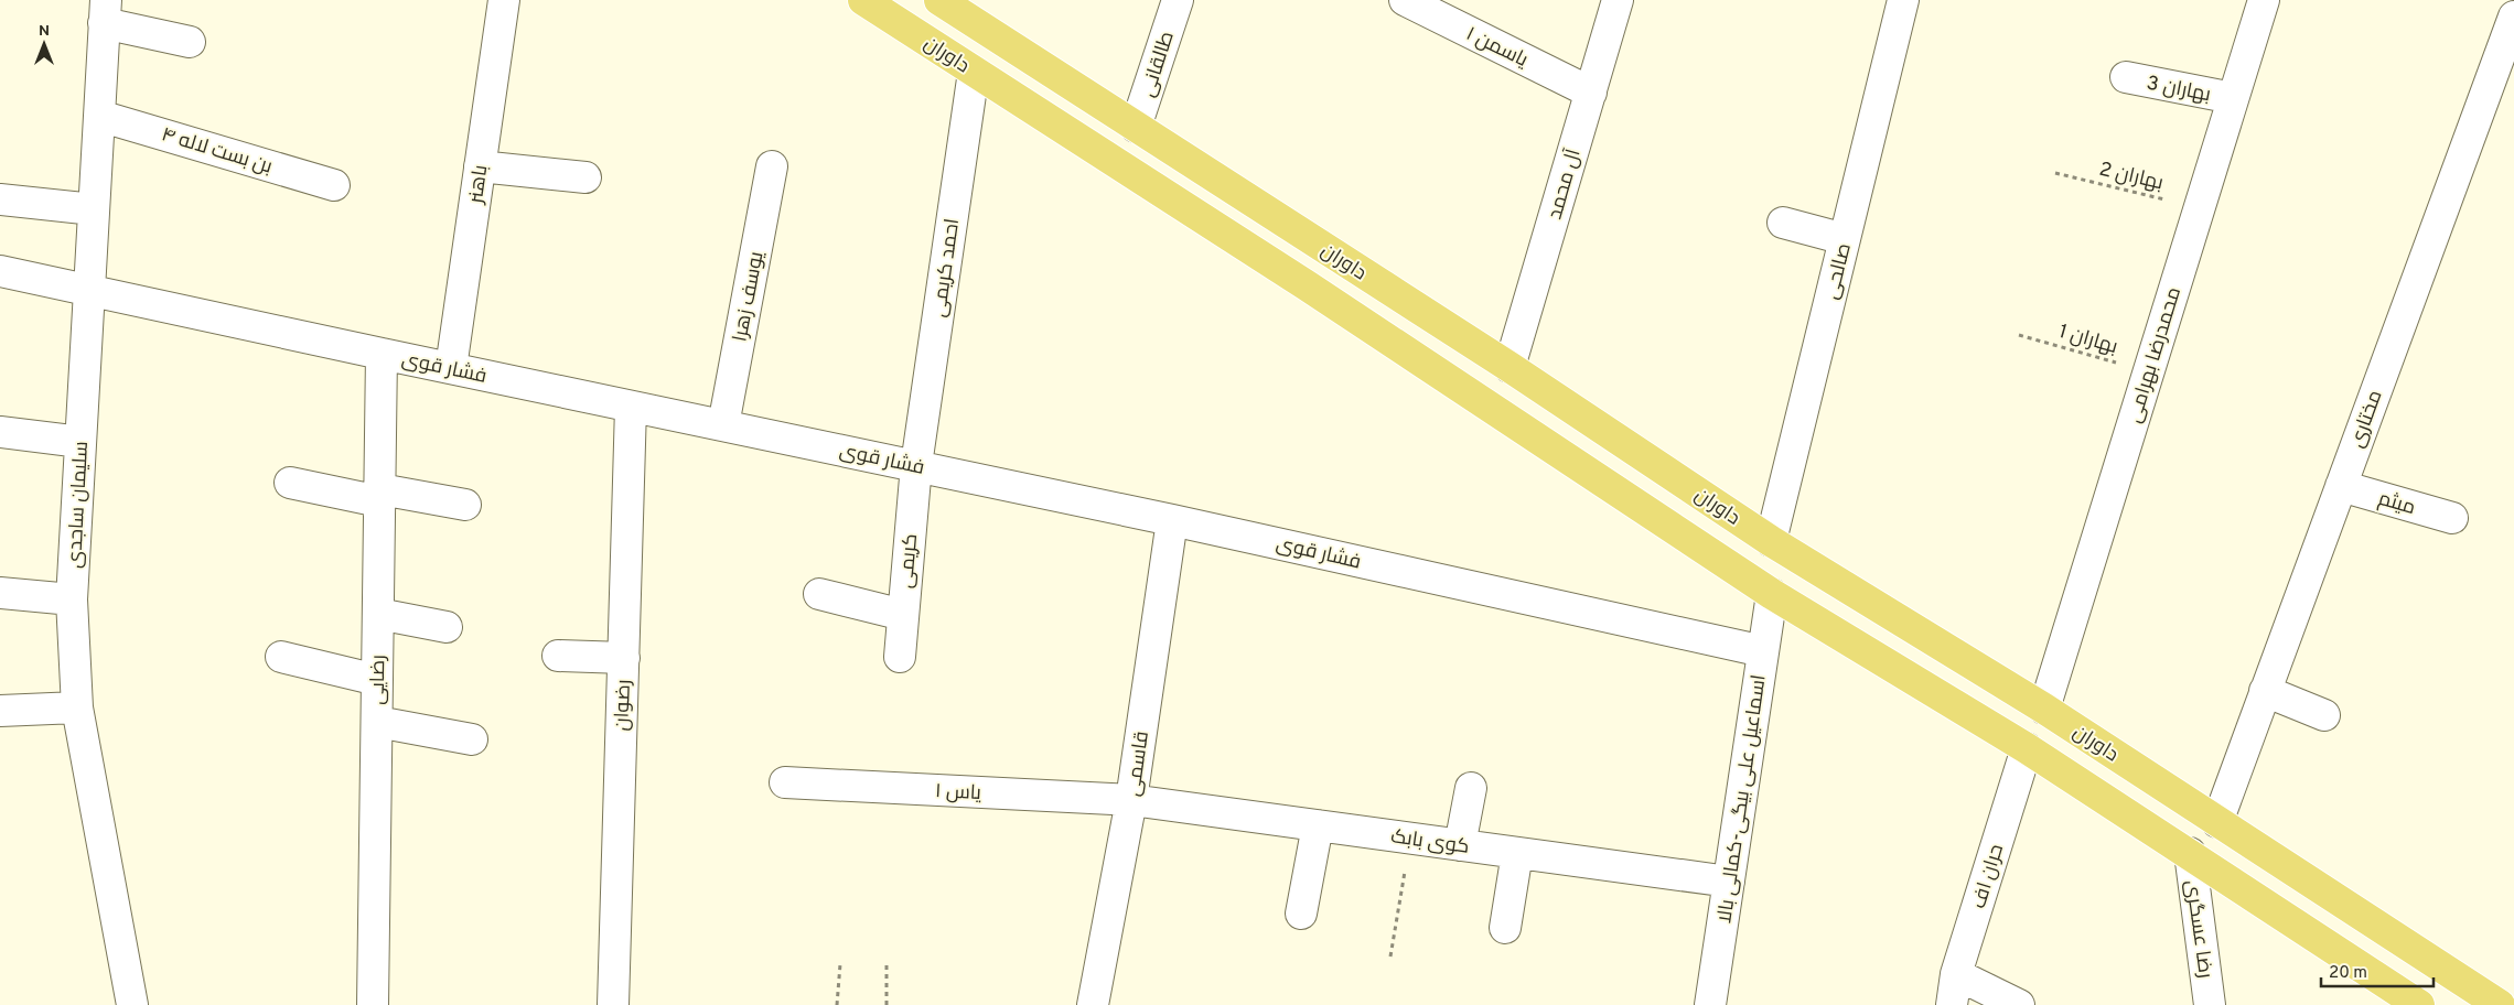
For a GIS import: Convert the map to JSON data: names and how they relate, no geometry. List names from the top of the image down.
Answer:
{
  "streets": {
    "main road": ["داوران"],
    "street": [
      "یاسمن ۱",
      "طالقانی",
      "بهاران 3",
      "بن بست لاله ۴",
      "باهنر",
      "آل محمد",
      "احمد کریمی",
      "صالحی",
      "یوسف زهرا",
      "محمدرضا بهرامی",
      "فشار قوی",
      "مختاری",
      "میثم",
      "سلیمان ساجدی",
      "کریمی",
      "رضایی",
      "رضوان",
      "قاسمی",
      "یاس ۱",
      "اسماعیل علی بیگی-کمالی بالا",
      "کوی بابک",
      "حران اف",
      "رضا عسگری"
    ],
    "path": ["بهاران 2", "بهاران 1"]
  },
  "crossings": [
    ["یاسمن ۱", "آل محمد"],
    ["داوران", "طالقانی"],
    ["داوران", "آل محمد"],
    ["داوران", "احمد کریمی"],
    ["داوران", "صالحی"],
    ["داوران", "محمدرضا بهرامی"],
    ["داوران", "مختاری"],
    ["داوران", "اسماعیل علی بیگی-کمالی بالا"],
    ["داوران", "حران اف"],
    ["داوران", "رضا عسگری"],
    ["بهاران 3", "محمدرضا بهرامی"],
    ["بن بست لاله ۴", "سلیمان ساجدی"],
    ["بهاران 2", "محمدرضا بهرامی"],
    ["باهنر", "فشار قوی"],
    ["احمد کریمی", "فشار قوی"],
    ["احمد کریمی", "کریمی"],
    ["یوسف زهرا", "فشار قوی"],
    ["بهاران 1", "محمدرضا بهرامی"],
    ["فشار قوی", "سلیمان ساجدی"],
    ["فشار قوی", "کریمی"],
    ["فشار قوی", "رضایی"],
    ["فشار قوی", "رضوان"],
    ["فشار قوی", "قاسمی"],
    ["فشار قوی", "اسماعیل علی بیگی-کمالی بالا"],
    ["مختاری", "میثم"],
    ["قاسمی", "یاس ۱"],
    ["قاسمی", "کوی بابک"],
    ["یاس ۱", "کوی بابک"],
    ["اسماعیل علی بیگی-کمالی بالا", "کوی بابک"]
  ],
  "scale_bar": "20 m",
  "north": "top"
}
